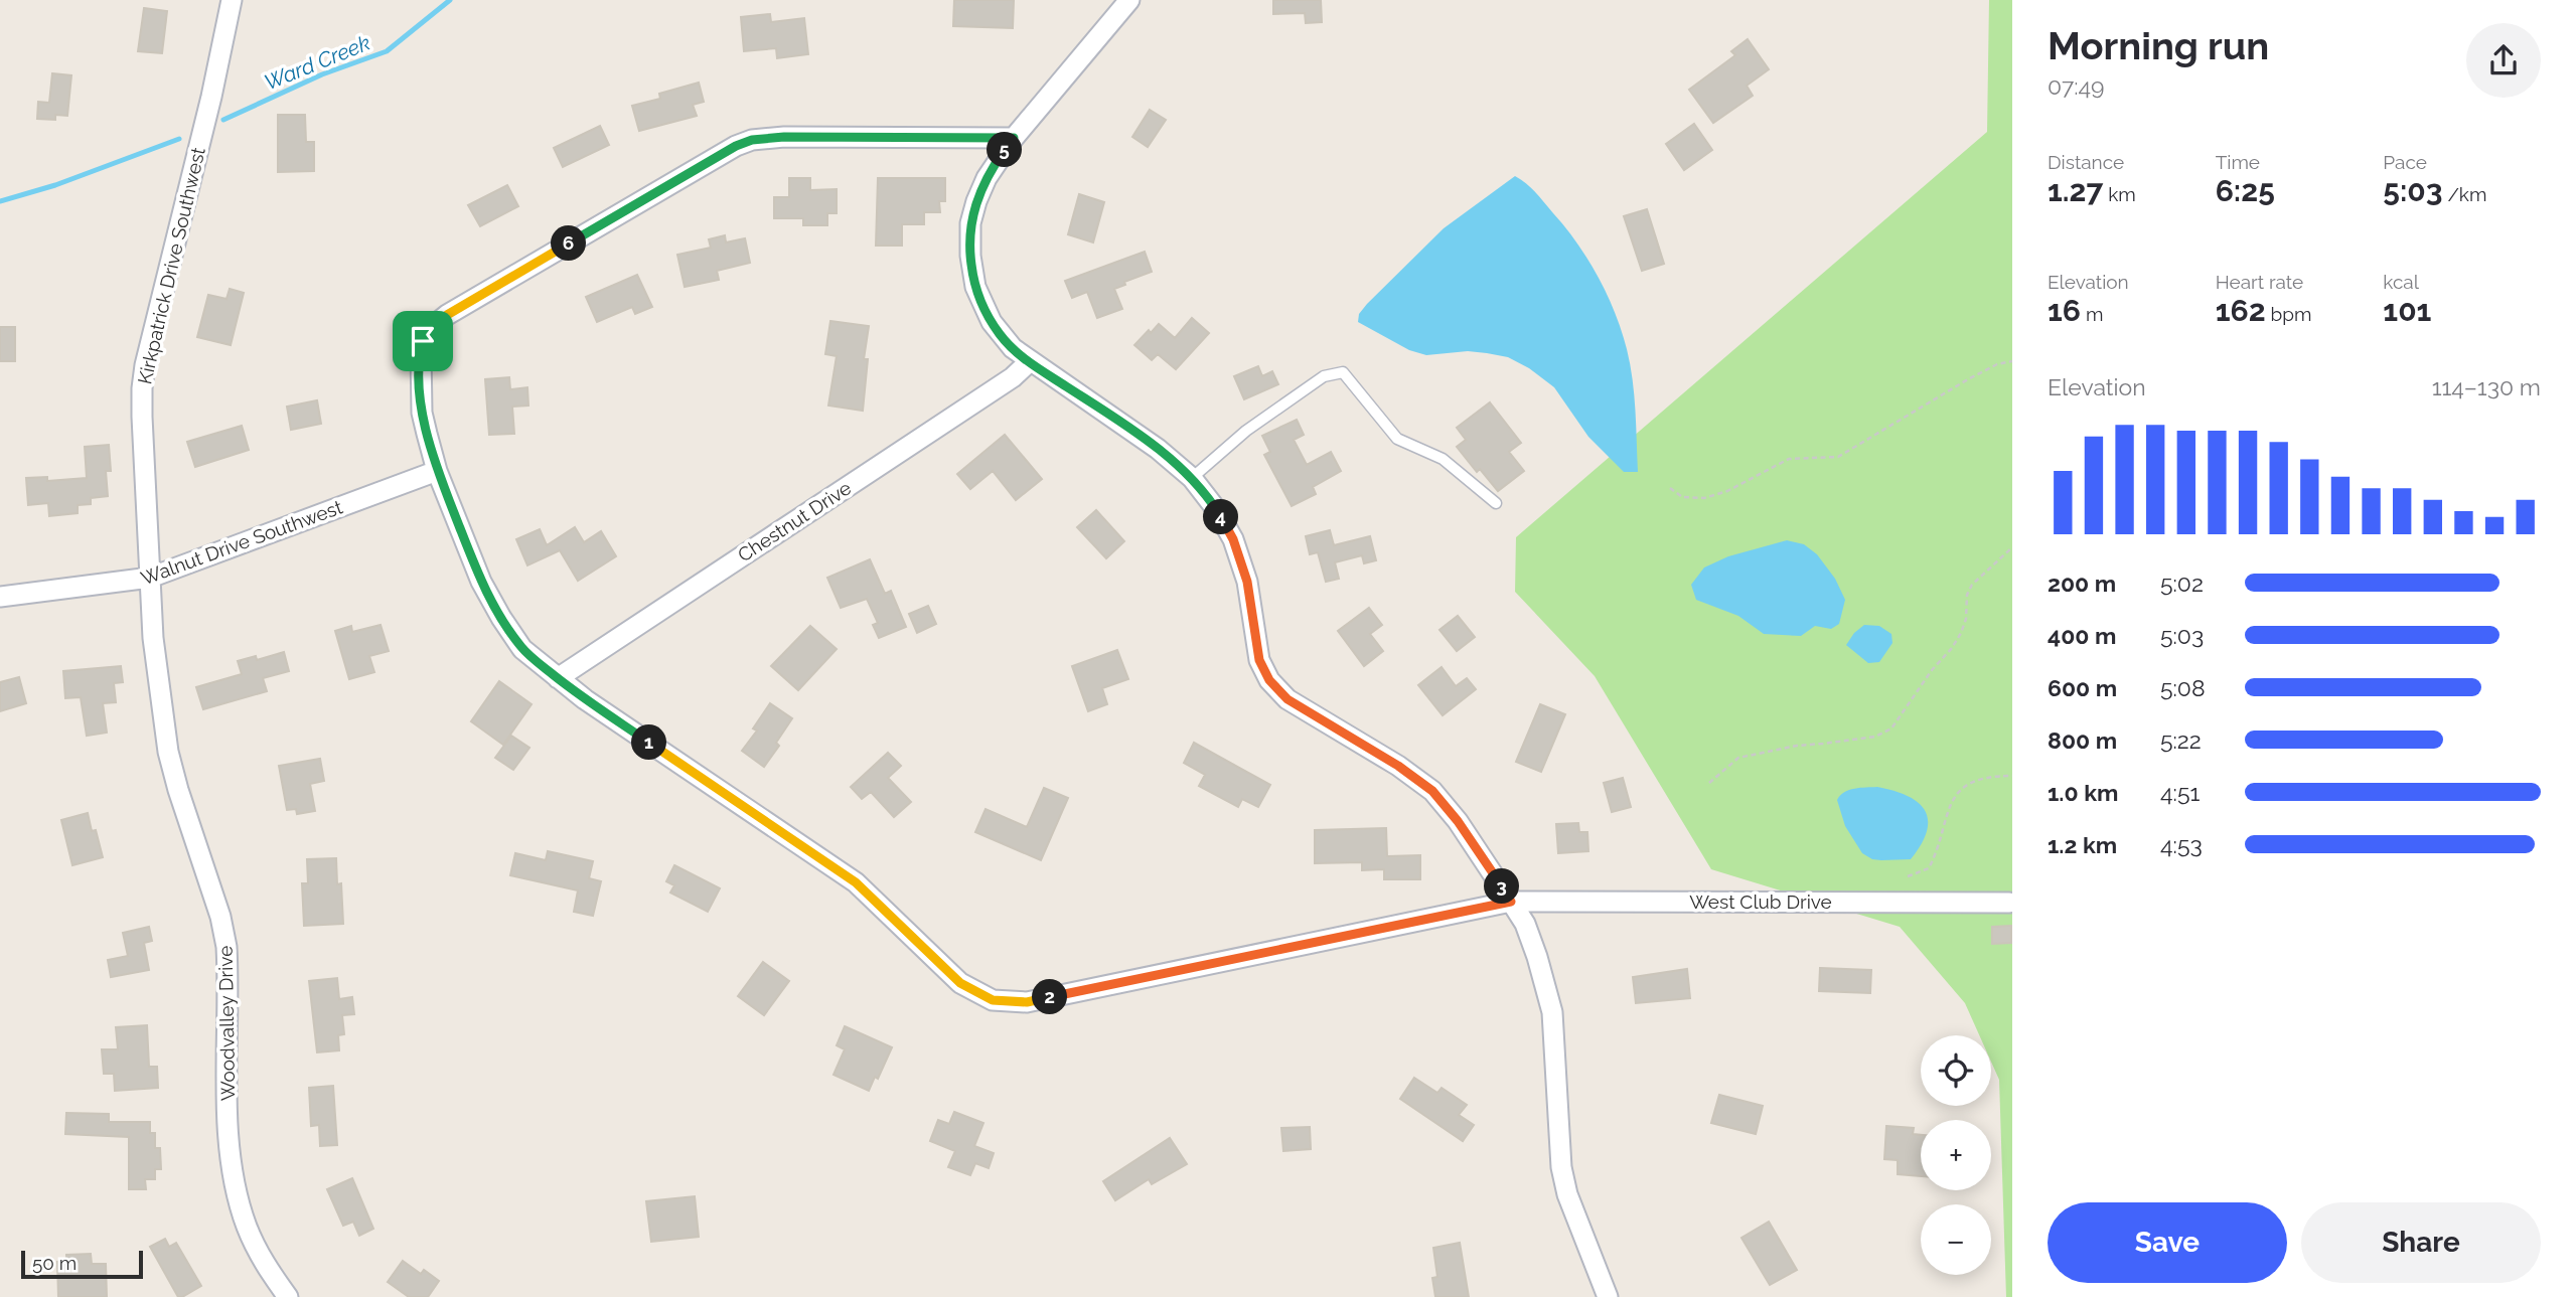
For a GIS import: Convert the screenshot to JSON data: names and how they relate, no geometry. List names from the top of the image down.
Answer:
{
  "streets": {
    "street": [
      "Kirkpatrick Drive Southwest",
      "Chestnut Drive",
      "Walnut Drive Southwest",
      "West Club Drive",
      "Woodvalley Drive"
    ]
  },
  "crossings": [
    ["Kirkpatrick Drive Southwest", "Walnut Drive Southwest"],
    ["Kirkpatrick Drive Southwest", "Woodvalley Drive"],
    ["Chestnut Drive", "West Club Drive"],
    ["Walnut Drive Southwest", "West Club Drive"],
    ["Walnut Drive Southwest", "Woodvalley Drive"]
  ],
  "water": ["Ward Creek"],
  "scale_bar": "50 m",
  "page": {
    "heading": ["Morning run", "07:49"],
    "stats": [
      ["Distance", "1.27 km"],
      ["Time", "6:25"],
      ["Pace", "5:03 /km"],
      ["Elevation", "16 m"],
      ["Heart rate", "162 bpm"],
      ["kcal", "101"]
    ],
    "pins": [
      "5",
      "6",
      "4",
      "1",
      "3",
      "2"
    ],
    "chart": ["Elevation", "114–130 m"],
    "list": [
      {
        "name": "200 m",
        "note": "5:02"
      },
      {
        "name": "400 m",
        "note": "5:03"
      },
      {
        "name": "600 m",
        "note": "5:08"
      },
      {
        "name": "800 m",
        "note": "5:22"
      },
      {
        "name": "1.0 km",
        "note": "4:51"
      },
      {
        "name": "1.2 km",
        "note": "4:53"
      }
    ],
    "map_buttons": ["+", "−"],
    "buttons": ["Save", "Share"],
    "scale": "50 m"
  }
}
